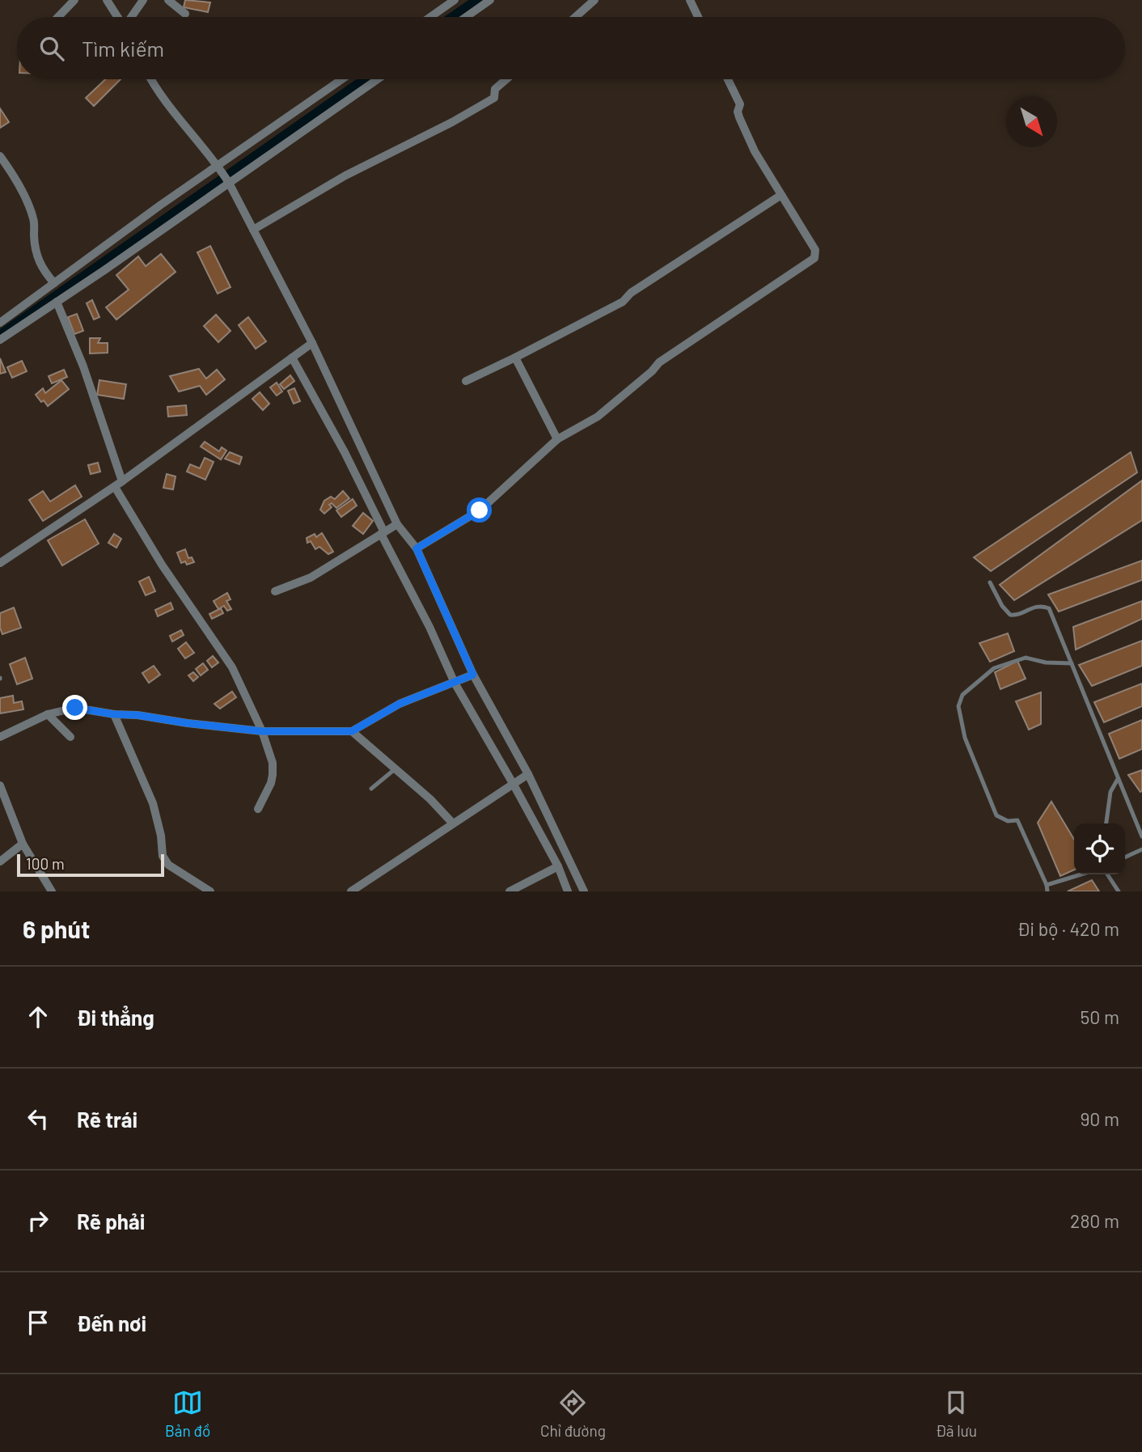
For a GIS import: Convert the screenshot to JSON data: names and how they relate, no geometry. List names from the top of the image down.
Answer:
{
  "scale_bar": "100 m",
  "north": "bottom right",
  "page": {
    "search": "Tìm kiếm",
    "scale": "100 m",
    "heading": ["6 phút", "Đi bộ · 420 m"],
    "list": [
      ["Đi thẳng", "50 m"],
      ["Rẽ trái", "90 m"],
      ["Rẽ phải", "280 m"],
      "Đến nơi"
    ],
    "nav": ["Bản đồ", "Chỉ đường", "Đã lưu"]
  }
}
